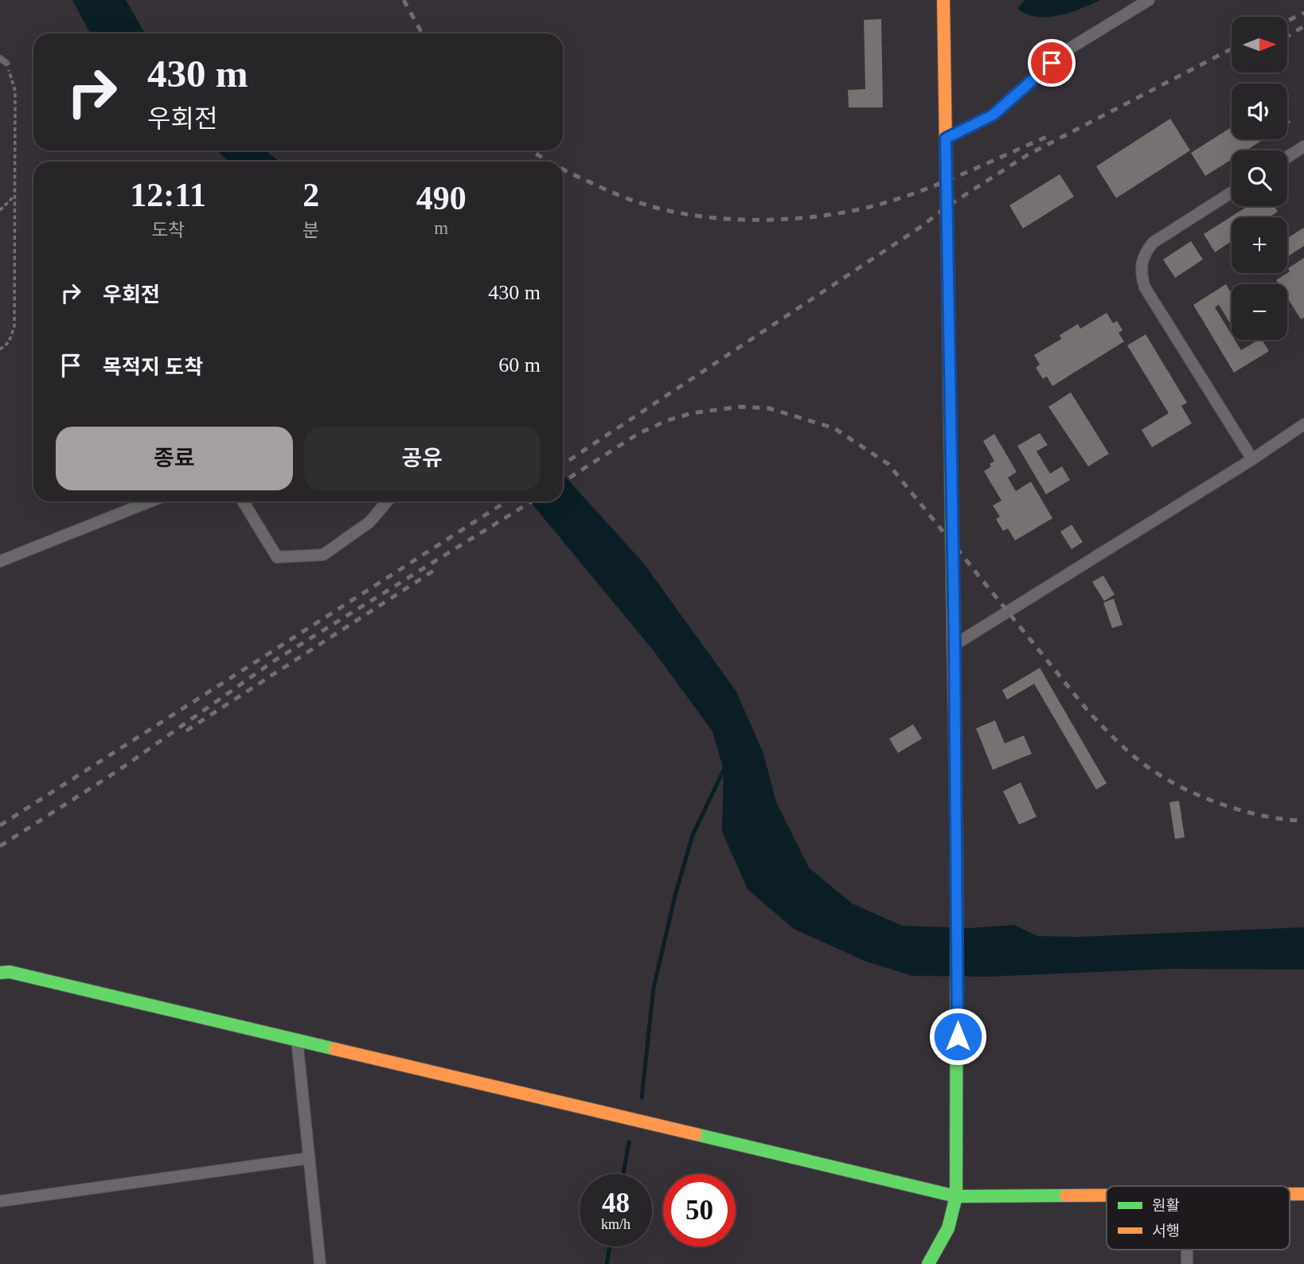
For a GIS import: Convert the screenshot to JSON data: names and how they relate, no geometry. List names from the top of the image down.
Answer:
{
  "legend": ["원활", "서행"],
  "north": "right",
  "page": {
    "map_buttons": ["+", "−"],
    "turn": ["430 m", "우회전"],
    "eta": [
      "12:11",
      "도착",
      "2",
      "분",
      "490",
      "m"
    ],
    "list": [
      {
        "name": "우회전",
        "value": "430 m"
      },
      {
        "name": "목적지 도착",
        "value": "60 m"
      }
    ],
    "buttons": ["종료", "공유"],
    "speed": "48 km/h",
    "limit": "50"
  }
}
